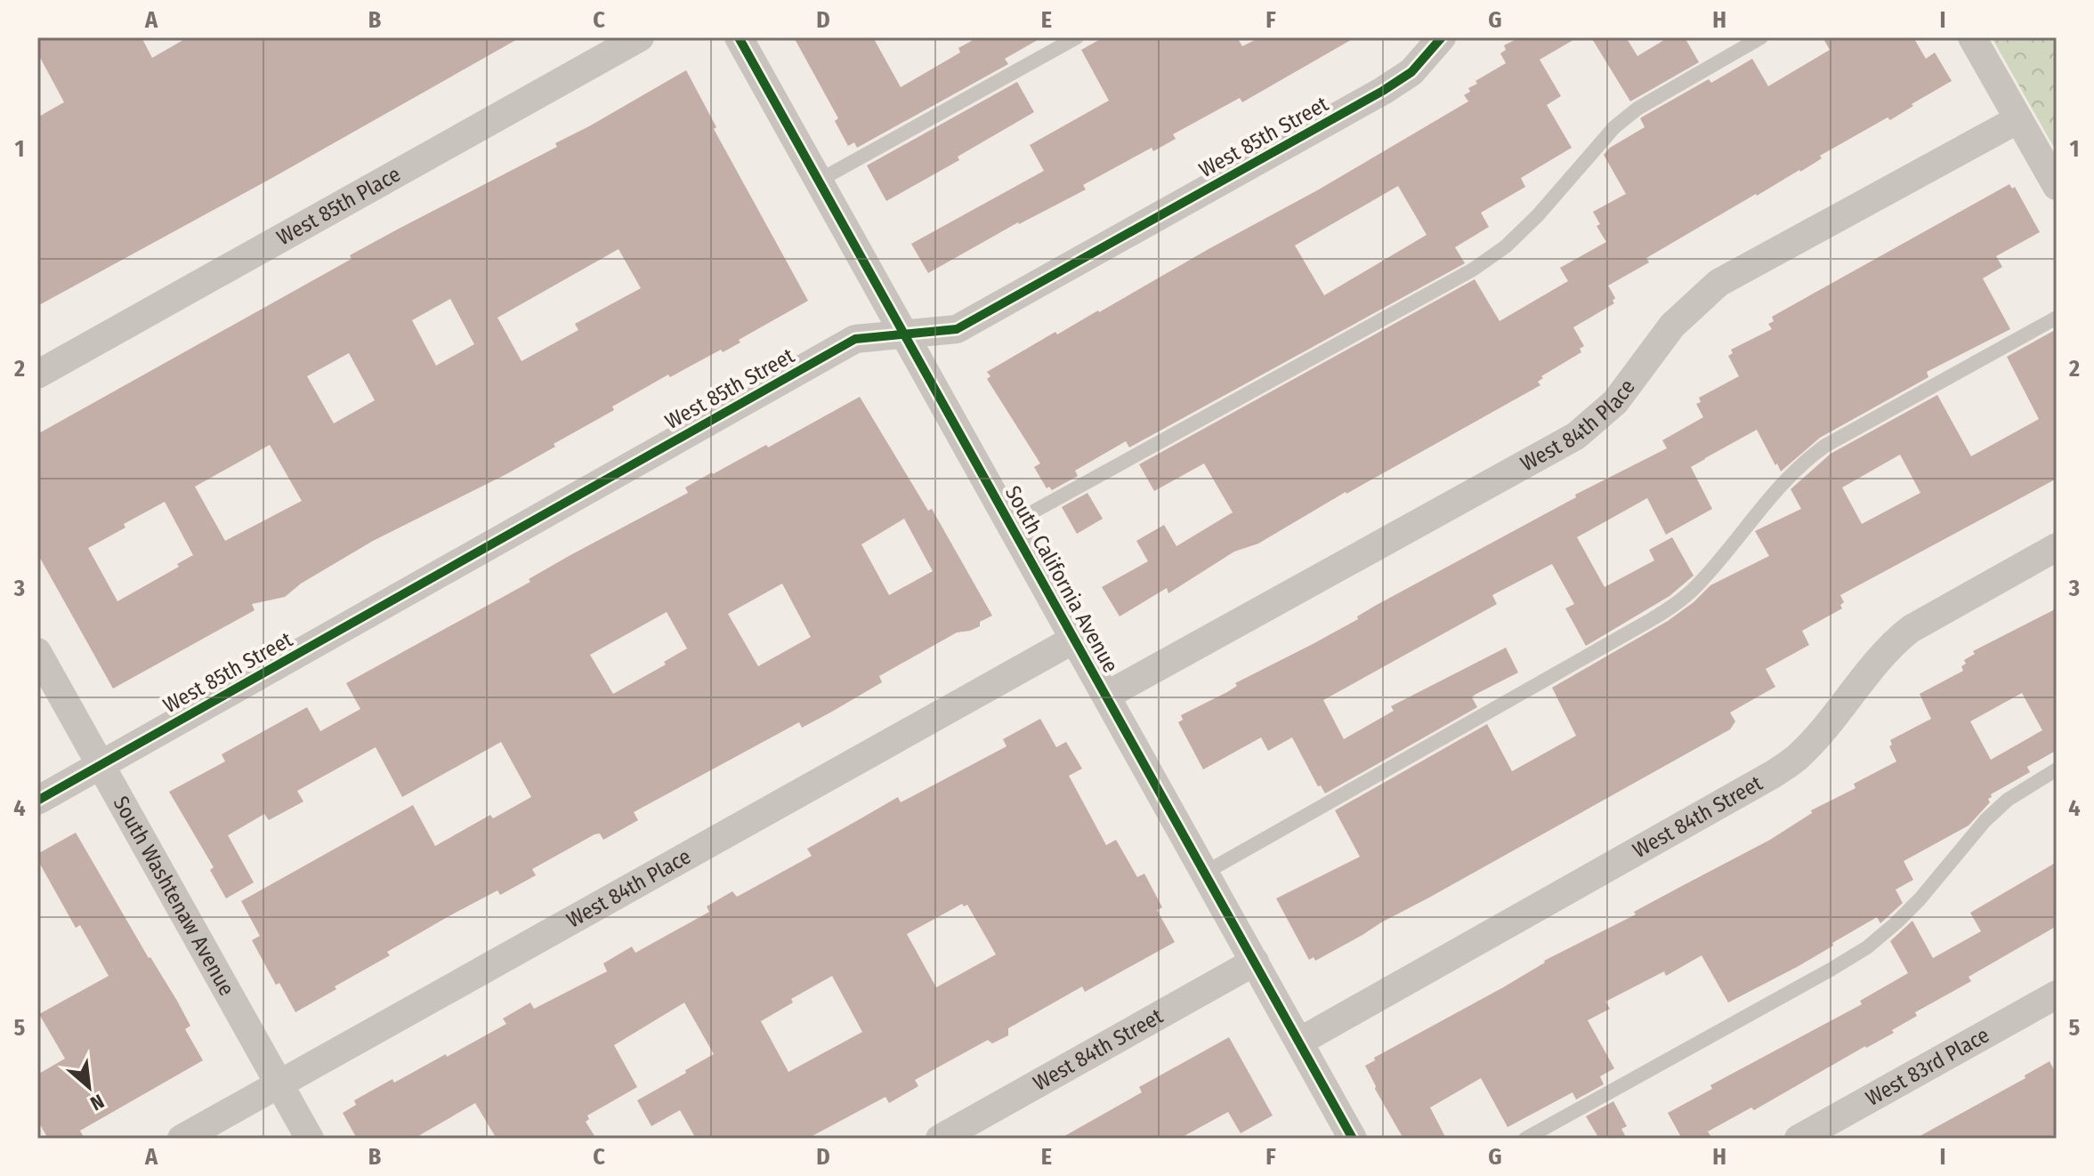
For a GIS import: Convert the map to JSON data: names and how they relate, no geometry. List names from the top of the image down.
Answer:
{
  "streets": {
    "street": [
      "West 85th Street",
      "West 85th Place",
      "West 84th Place",
      "South California Avenue",
      "West 84th Street",
      "South Washtenaw Avenue",
      "West 83rd Place"
    ]
  },
  "crossings": [
    ["West 85th Street", "South California Avenue"],
    ["West 85th Street", "South Washtenaw Avenue"],
    ["West 84th Place", "South California Avenue"],
    ["West 84th Place", "South Washtenaw Avenue"],
    ["South California Avenue", "West 84th Street"]
  ],
  "north": "bottom right",
  "grid": {
    "columns": [
      "A",
      "B",
      "C",
      "D",
      "E",
      "F",
      "G",
      "H",
      "I"
    ],
    "rows": [
      "1",
      "2",
      "3",
      "4",
      "5"
    ]
  }
}
